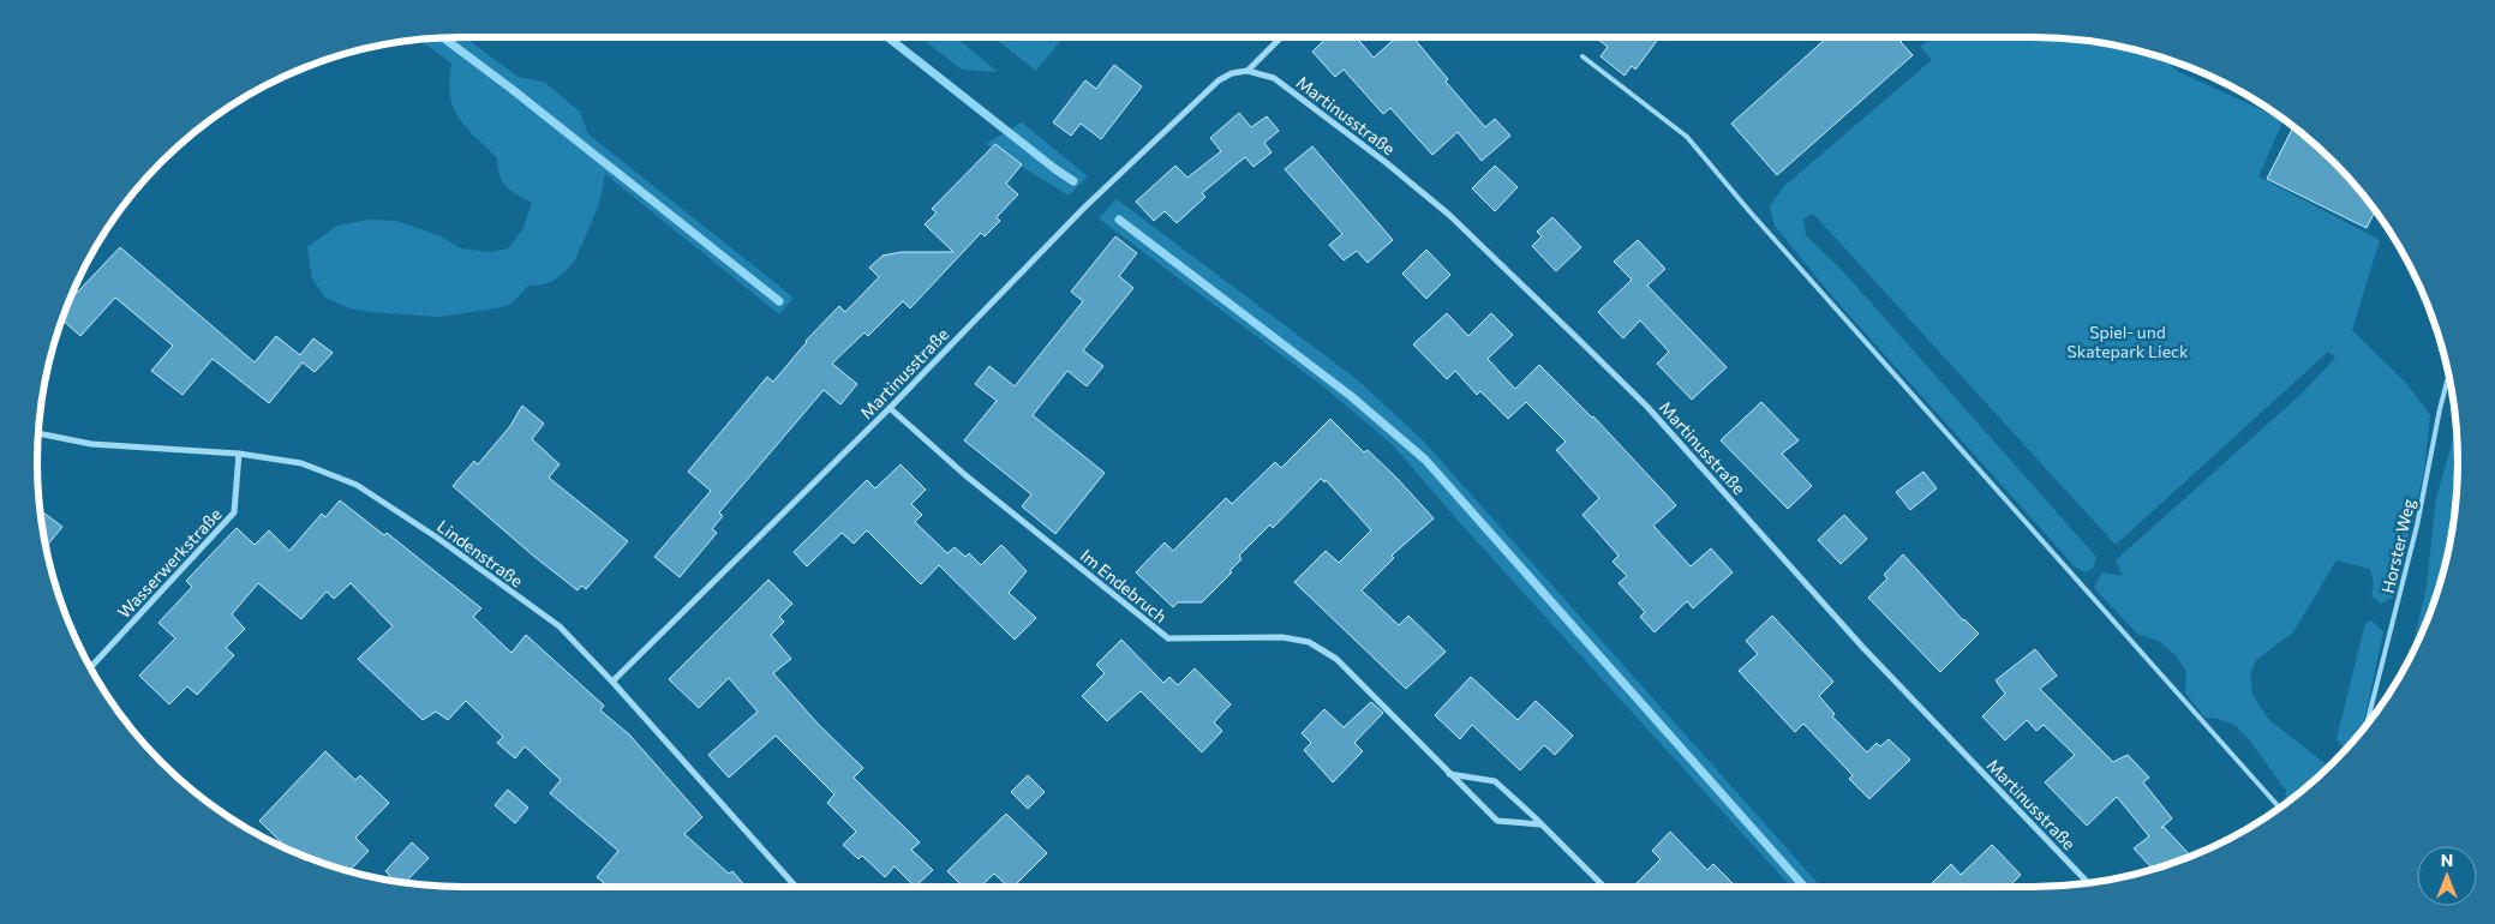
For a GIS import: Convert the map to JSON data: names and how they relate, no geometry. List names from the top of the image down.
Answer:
{
  "streets": {
    "street": [
      "Martinusstraße",
      "Lindenstraße",
      "Wasserwerkstraße",
      "Im Endebruch"
    ],
    "lane": ["Horster Weg"]
  },
  "crossings": [
    ["Martinusstraße", "Lindenstraße"],
    ["Martinusstraße", "Im Endebruch"],
    ["Lindenstraße", "Wasserwerkstraße"]
  ],
  "parks": ["Spiel- und Skatepark Lieck"],
  "north": "top"
}
